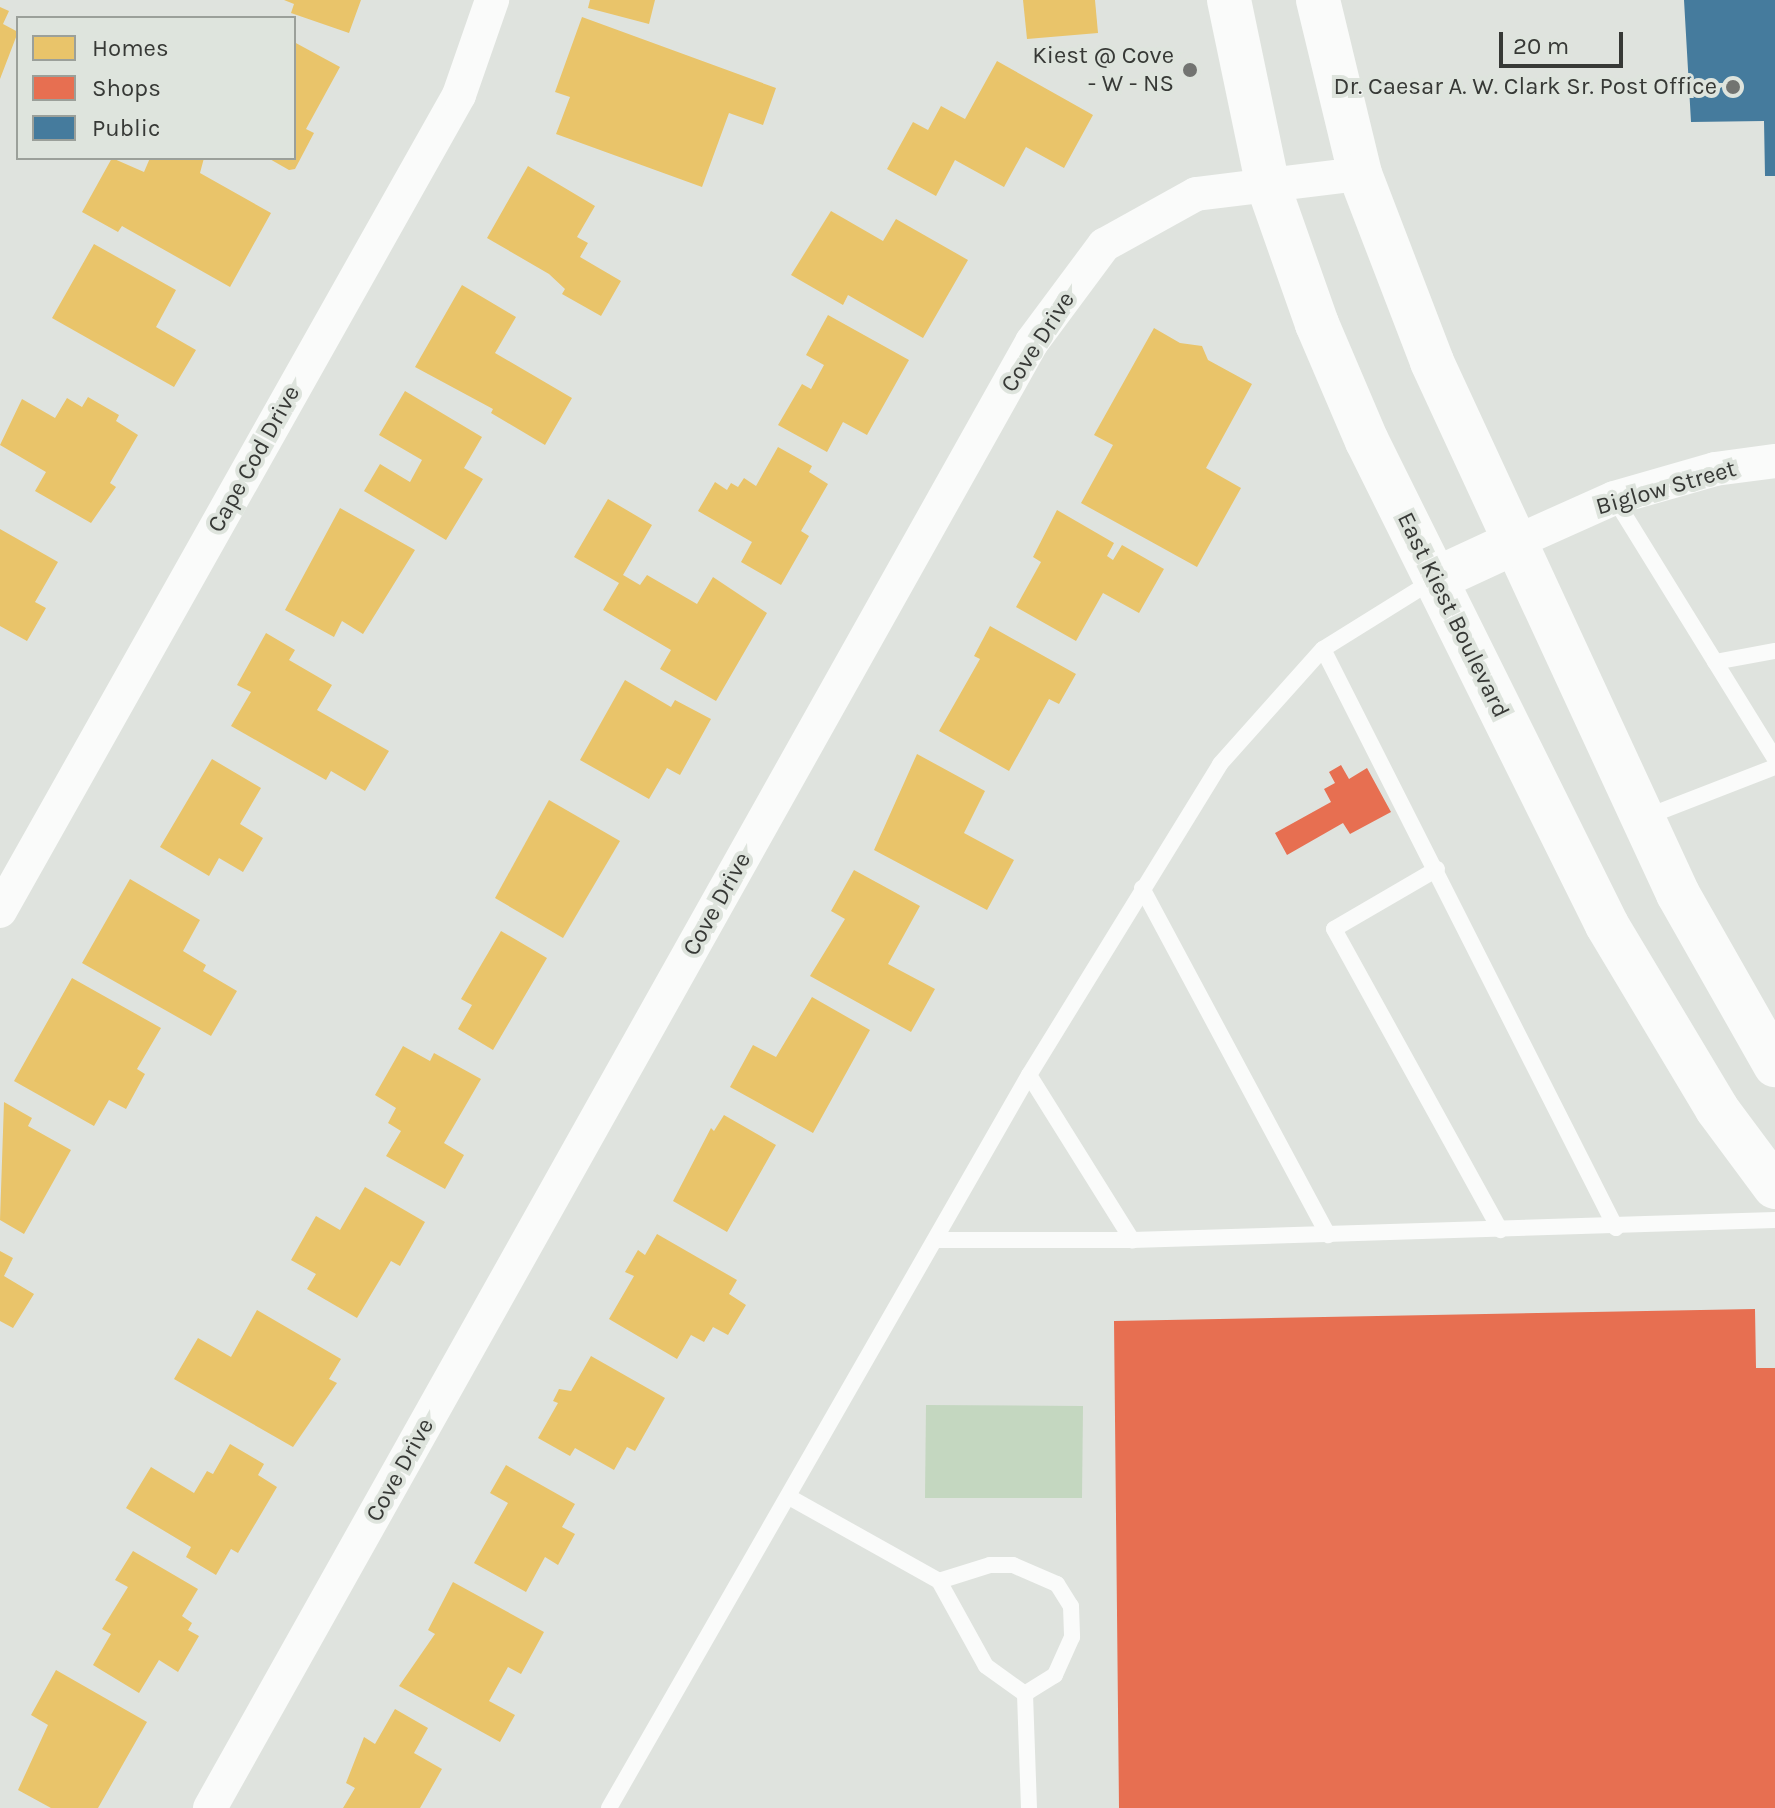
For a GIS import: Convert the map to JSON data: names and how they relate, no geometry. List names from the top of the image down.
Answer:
{
  "streets": {
    "main road": ["East Kiest Boulevard"],
    "street": ["Cove Drive", "Cape Cod Drive", "Biglow Street"]
  },
  "crossings": [
    ["Cove Drive", "East Kiest Boulevard"]
  ],
  "places": ["Kiest @ Cove - W - NS", "Dr. Caesar A. W. Clark Sr. Post Office"],
  "legend": ["Homes", "Shops", "Public"],
  "scale_bar": "20 m"
}
